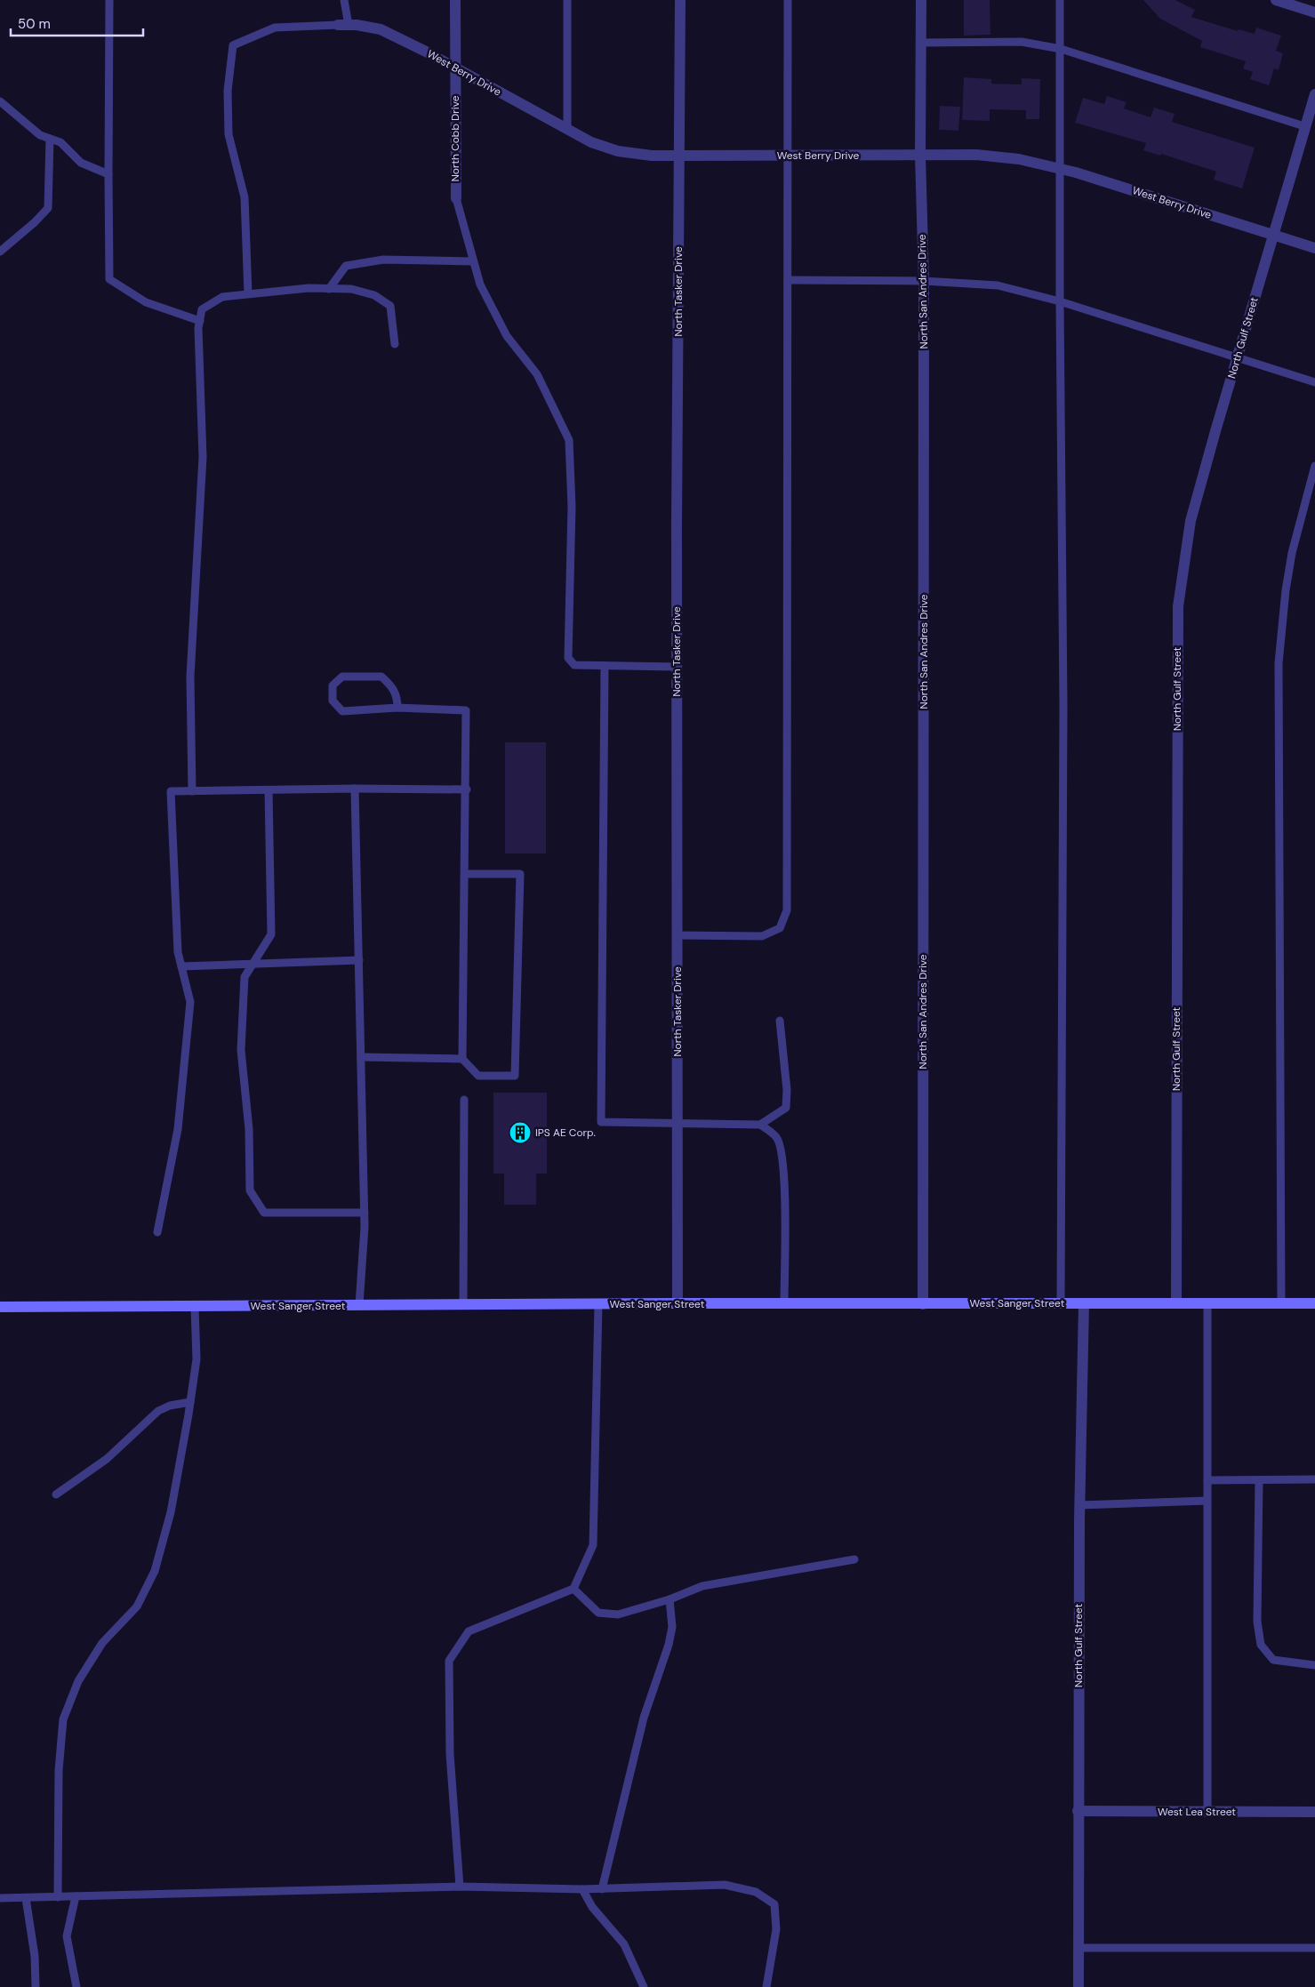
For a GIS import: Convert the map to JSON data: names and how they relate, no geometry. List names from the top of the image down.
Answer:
{
  "streets": {
    "main road": ["West Sanger Street"],
    "street": [
      "West Berry Drive",
      "North Cobb Drive",
      "North Tasker Drive",
      "North San Andres Drive",
      "North Gulf Street",
      "West Lea Street"
    ]
  },
  "crossings": [
    ["West Berry Drive", "North Cobb Drive"],
    ["West Berry Drive", "North Tasker Drive"],
    ["West Berry Drive", "North San Andres Drive"],
    ["West Berry Drive", "North Gulf Street"],
    ["North Tasker Drive", "West Sanger Street"],
    ["North San Andres Drive", "West Sanger Street"],
    ["North Gulf Street", "West Sanger Street"],
    ["North Gulf Street", "West Lea Street"]
  ],
  "places": {
    "building": ["IPS AE Corp."]
  },
  "scale_bar": "50 m"
}
